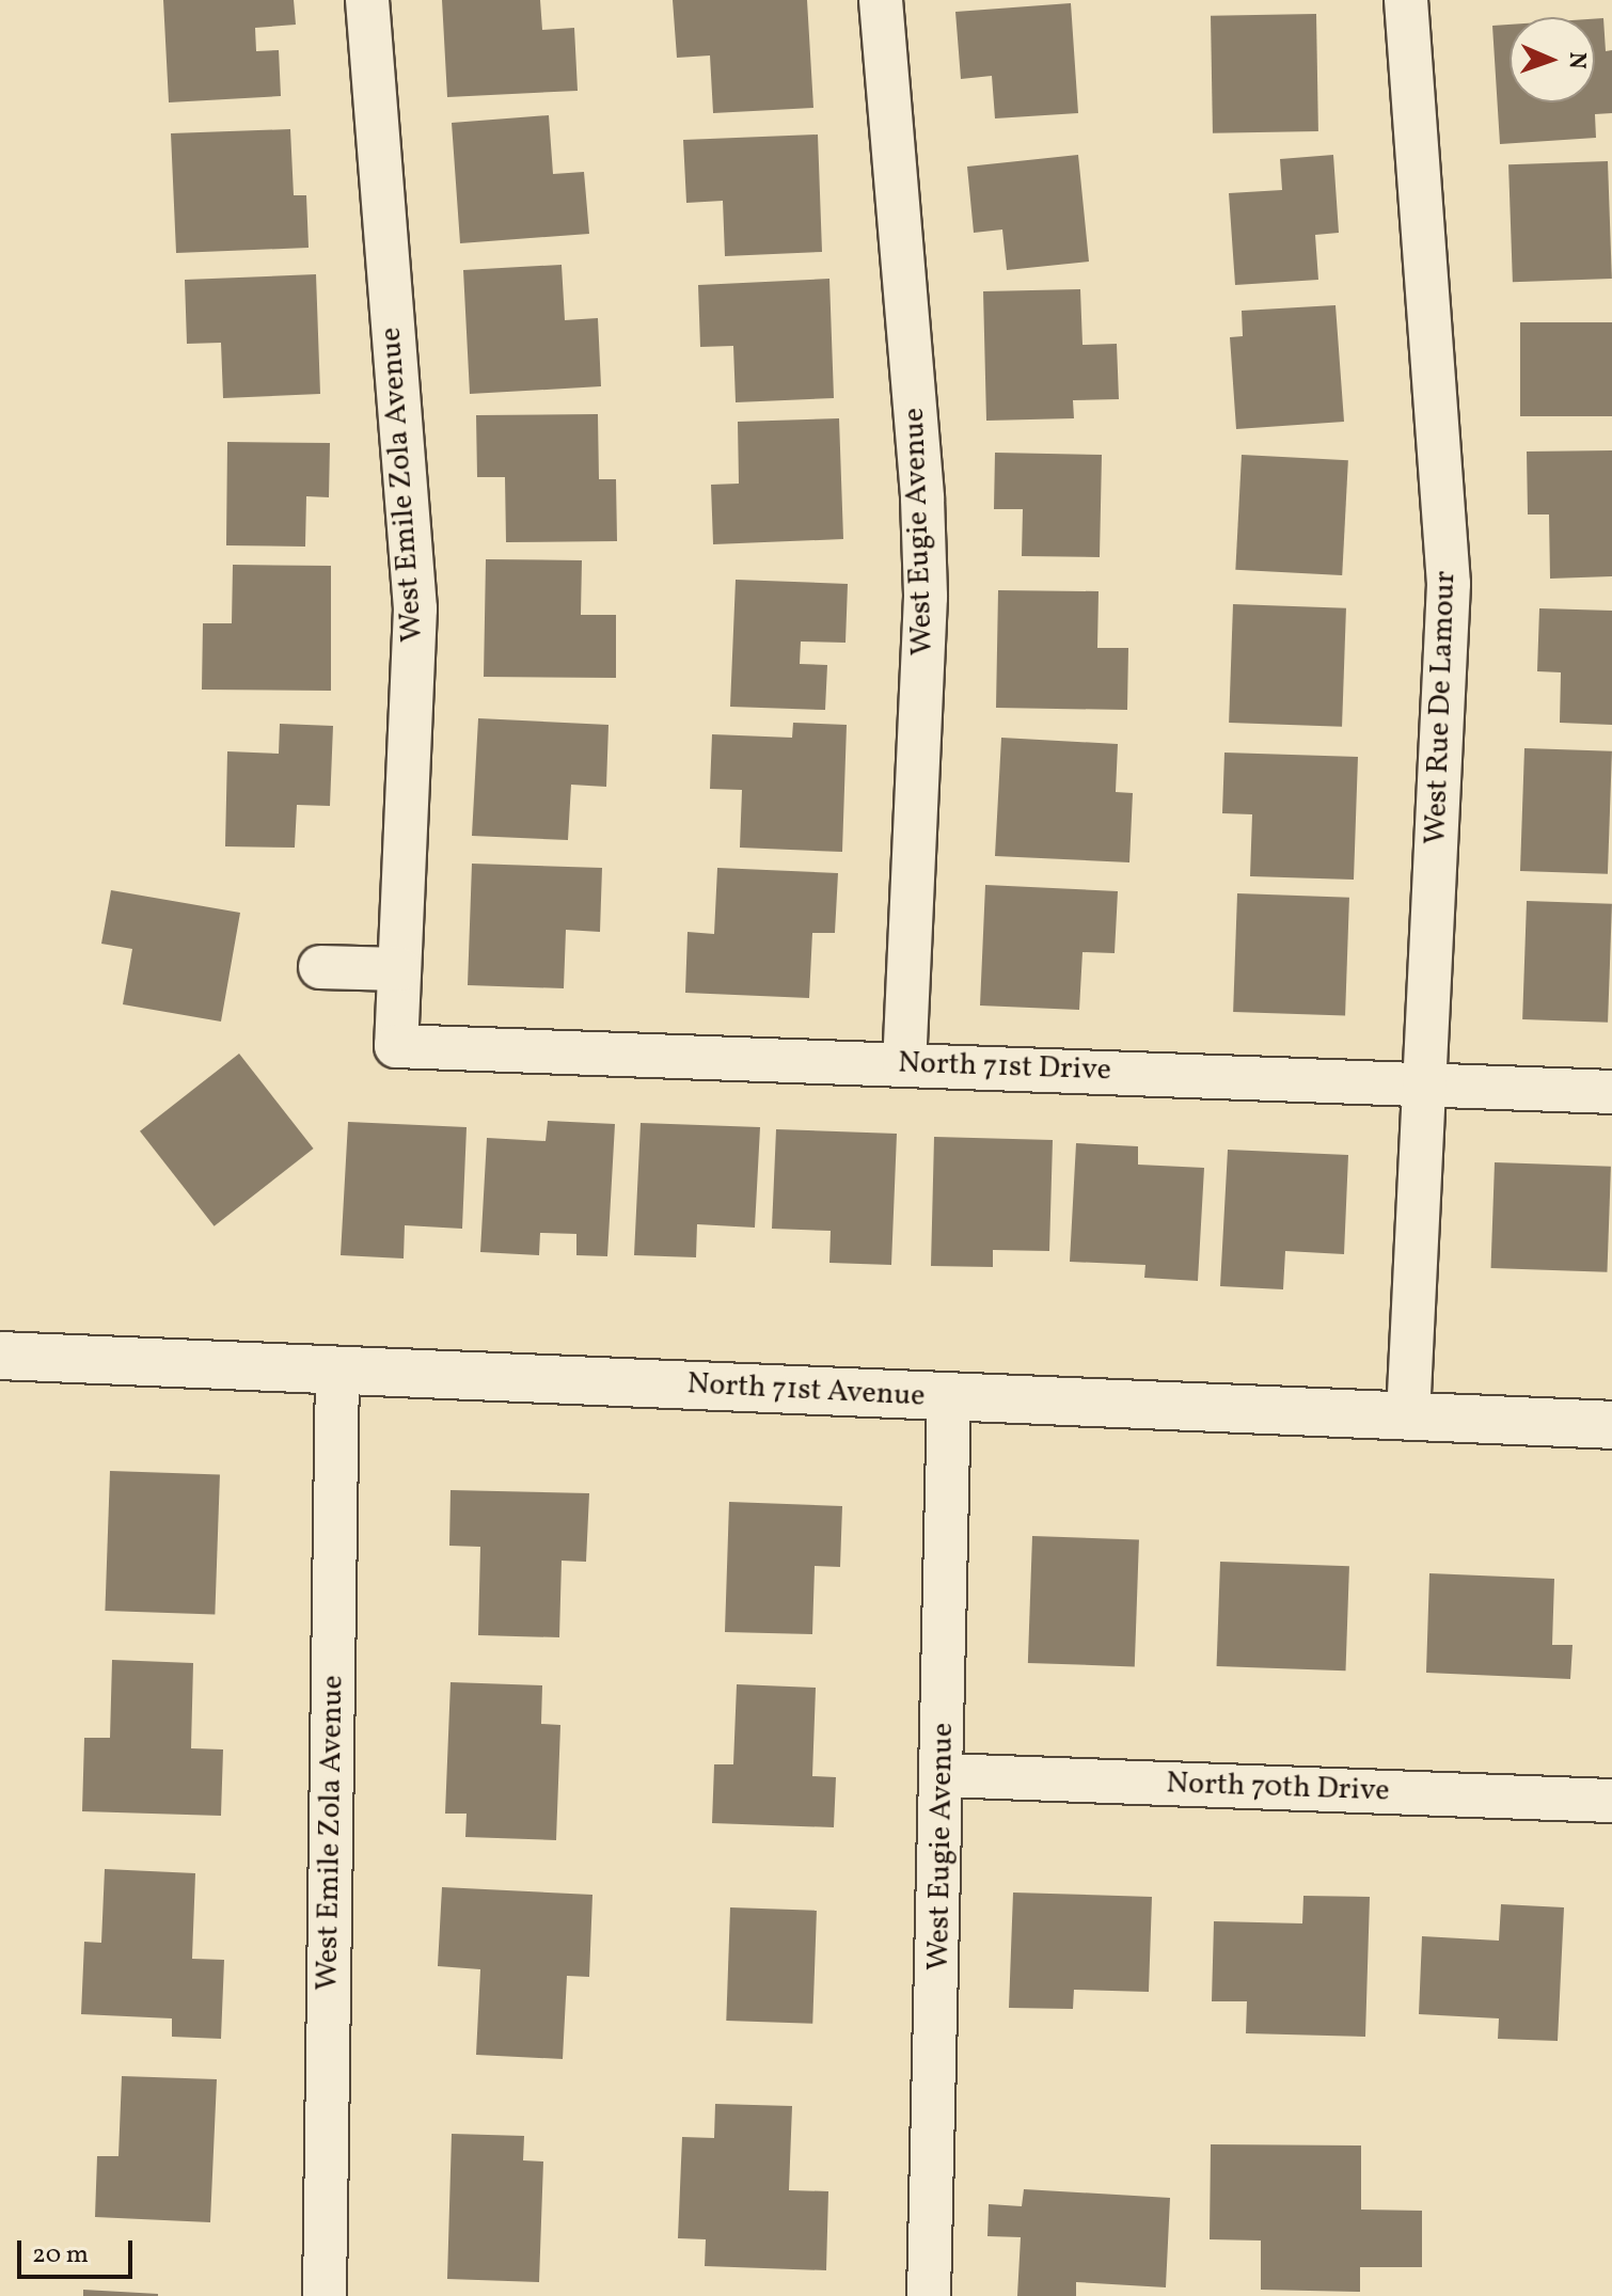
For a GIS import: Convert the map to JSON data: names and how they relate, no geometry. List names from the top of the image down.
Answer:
{
  "streets": {
    "street": [
      "West Emile Zola Avenue",
      "West Eugie Avenue",
      "West Rue De Lamour",
      "North 71st Drive",
      "North 71st Avenue",
      "North 70th Drive"
    ]
  },
  "crossings": [
    ["West Emile Zola Avenue", "North 71st Drive"],
    ["West Emile Zola Avenue", "North 71st Avenue"],
    ["West Eugie Avenue", "North 71st Drive"],
    ["West Eugie Avenue", "North 71st Avenue"],
    ["West Eugie Avenue", "North 70th Drive"],
    ["West Rue De Lamour", "North 71st Drive"],
    ["West Rue De Lamour", "North 71st Avenue"]
  ],
  "scale_bar": "20 m",
  "north": "right"
}
